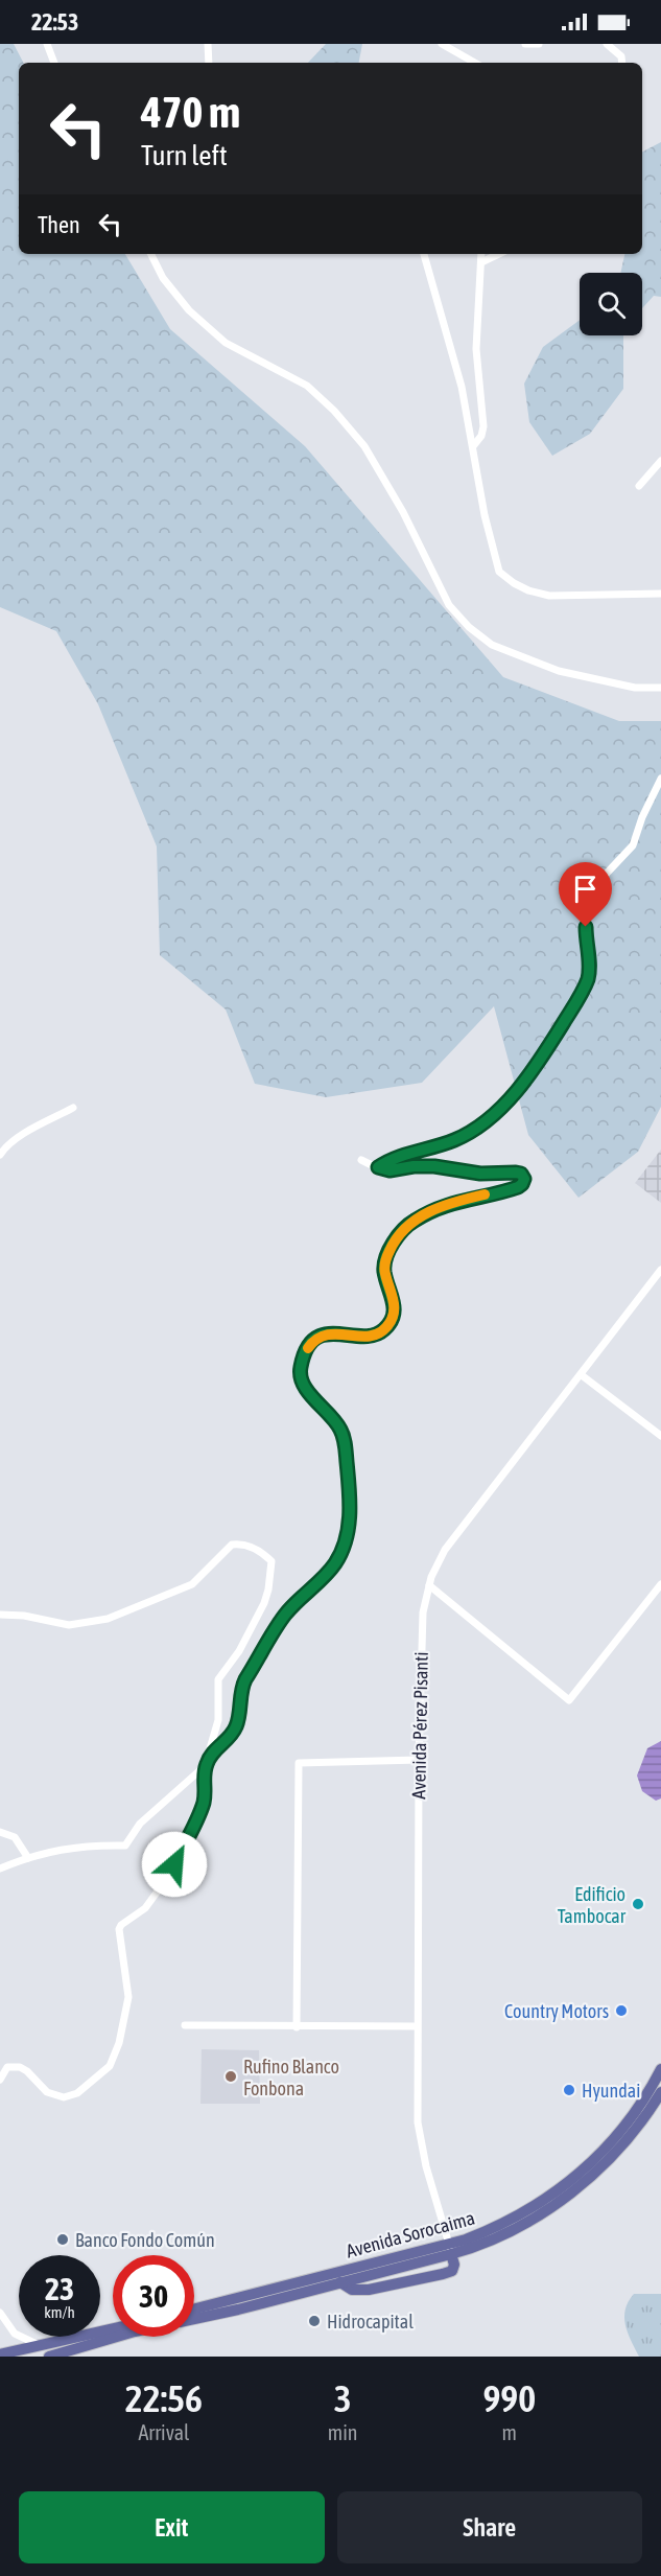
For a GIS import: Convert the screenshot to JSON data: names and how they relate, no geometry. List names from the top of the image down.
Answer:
{
  "streets": {
    "main road": ["Avenida Sorocaima"],
    "street": ["Avenida Pérez Pisanti"]
  },
  "crossings": [
    ["Avenida Pérez Pisanti", "Avenida Sorocaima"]
  ],
  "places": [
    "Edificio Tambocar",
    "Country Motors",
    "Rufino Blanco Fonbona",
    "Hyundai",
    "Banco Fondo Común",
    "Hidrocapital"
  ],
  "page": {
    "status": "22:53",
    "turn": ["470 m", "Turn left"],
    "then": "Then",
    "speed": "23 km/h",
    "limit": "30",
    "eta": [
      "22:56",
      "Arrival",
      "3",
      "min",
      "990",
      "m"
    ],
    "buttons": ["Exit", "Share"]
  }
}
